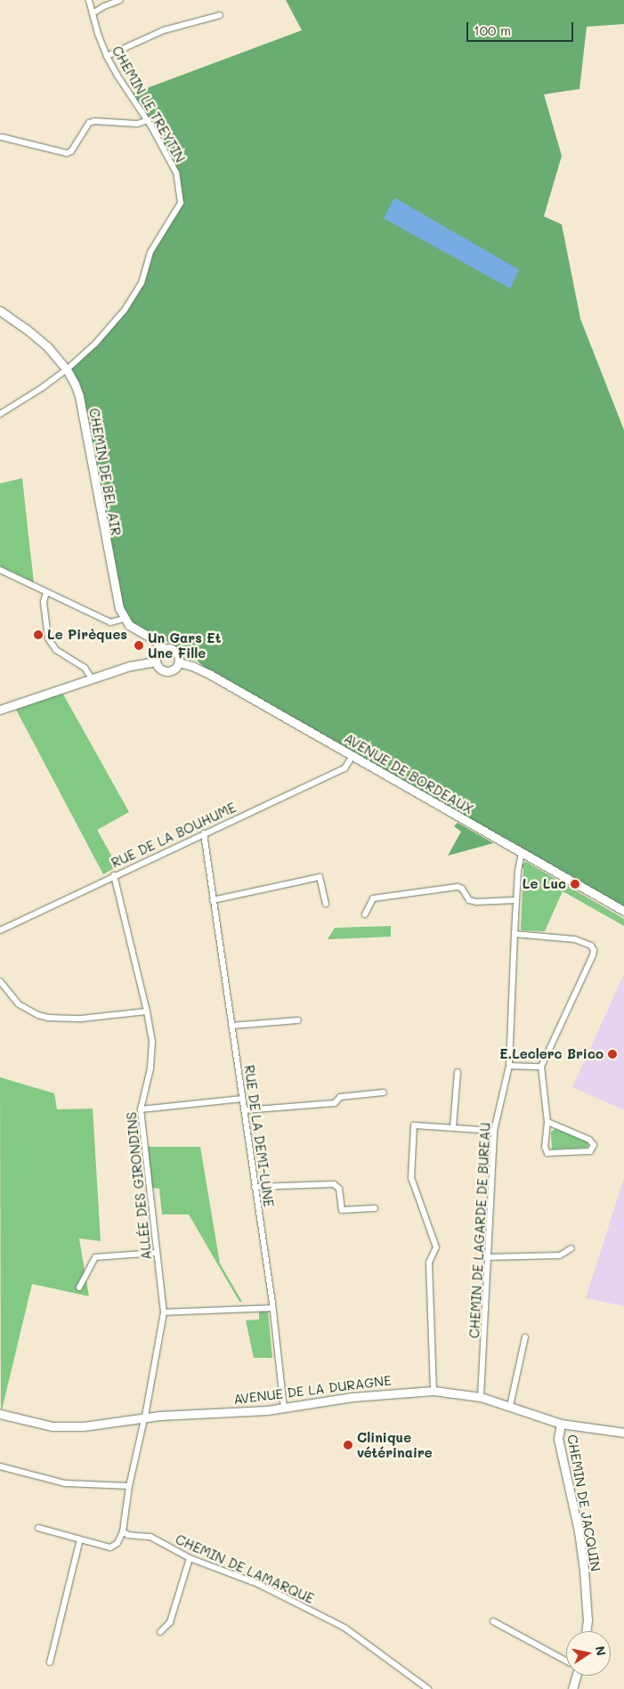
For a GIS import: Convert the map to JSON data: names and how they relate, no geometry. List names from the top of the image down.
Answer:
{
  "streets": {
    "street": [
      "CHEMIN LE TREYTIN",
      "CHEMIN DE BEL AIR",
      "AVENUE DE BORDEAUX",
      "RUE DE LA BOUHUME",
      "RUE DE LA DEMI-LUNE",
      "ALLÉE DES GIRONDINS",
      "CHEMIN DE LAGARDE DE BUREAU",
      "AVENUE DE LA DURAGNE",
      "CHEMIN DE JACQUIN",
      "CHEMIN DE LAMARQUE"
    ]
  },
  "crossings": [
    ["CHEMIN LE TREYTIN", "CHEMIN DE BEL AIR"],
    ["AVENUE DE BORDEAUX", "RUE DE LA BOUHUME"],
    ["AVENUE DE BORDEAUX", "CHEMIN DE LAGARDE DE BUREAU"],
    ["RUE DE LA BOUHUME", "RUE DE LA DEMI-LUNE"],
    ["RUE DE LA BOUHUME", "ALLÉE DES GIRONDINS"],
    ["RUE DE LA DEMI-LUNE", "AVENUE DE LA DURAGNE"],
    ["ALLÉE DES GIRONDINS", "AVENUE DE LA DURAGNE"],
    ["CHEMIN DE LAGARDE DE BUREAU", "AVENUE DE LA DURAGNE"],
    ["AVENUE DE LA DURAGNE", "CHEMIN DE JACQUIN"]
  ],
  "places": [
    "Le Pirèques",
    "Un Gars Et Une Fille",
    "Le Luc",
    "E.Leclerc Brico",
    "Clinique vétérinaire"
  ],
  "scale_bar": "100 m",
  "north": "right"
}
